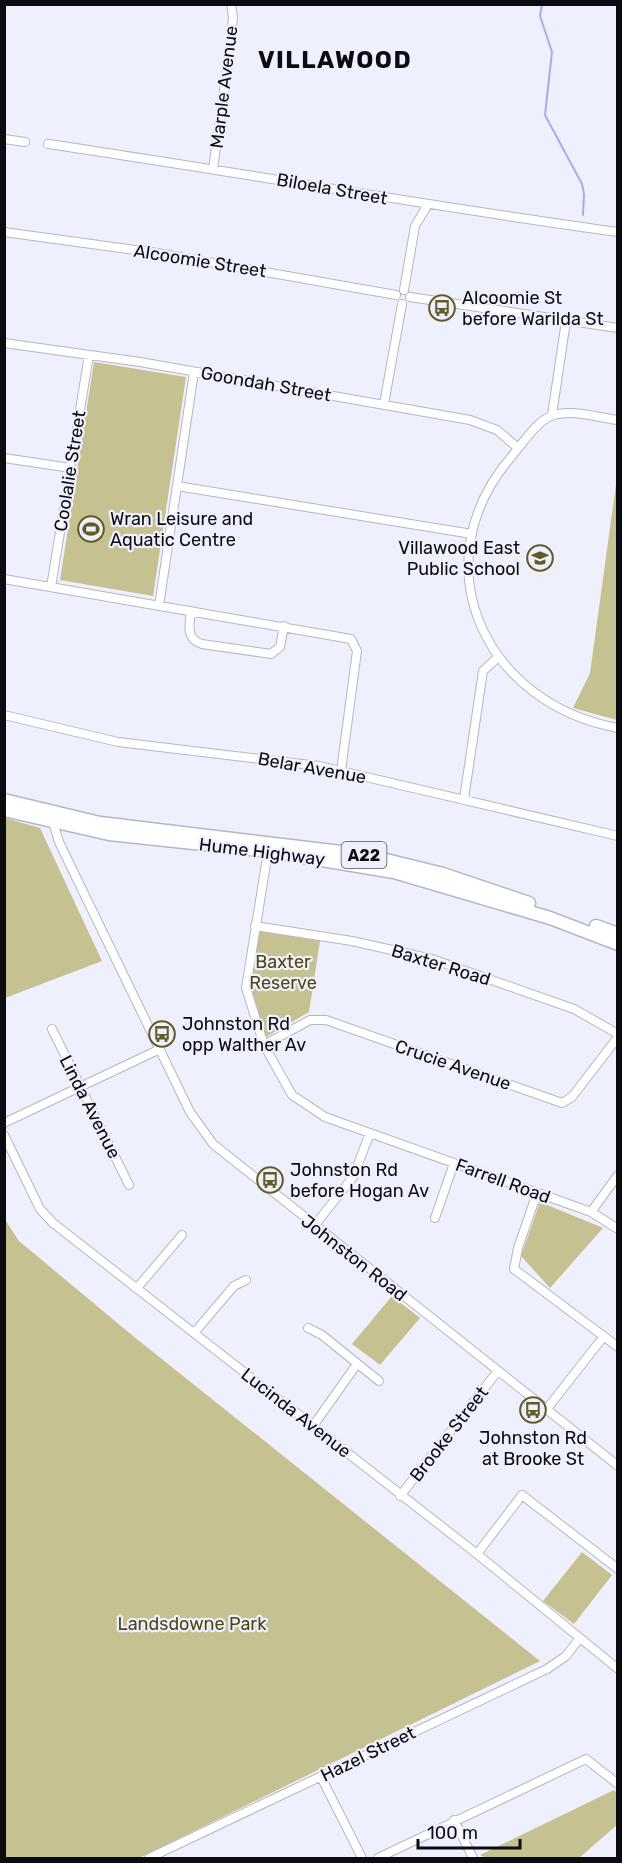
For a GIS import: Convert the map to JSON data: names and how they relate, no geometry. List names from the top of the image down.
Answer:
{
  "streets": {
    "highway": ["Hume Highway", "A22"],
    "street": [
      "Marple Avenue",
      "Biloela Street",
      "Alcoomie Street",
      "Goondah Street",
      "Coolalie Street",
      "Belar Avenue",
      "Baxter Road",
      "Crucie Avenue",
      "Linda Avenue",
      "Farrell Road",
      "Johnston Road",
      "Lucinda Avenue",
      "Brooke Street",
      "Hazel Street"
    ]
  },
  "crossings": [
    ["Marple Avenue", "Biloela Street"],
    ["Goondah Street", "Coolalie Street"],
    ["Hume Highway", "Farrell Road"],
    ["Hume Highway", "Johnston Road"],
    ["Baxter Road", "Crucie Avenue"],
    ["Baxter Road", "Farrell Road"],
    ["Crucie Avenue", "Farrell Road"],
    ["Johnston Road", "Brooke Street"],
    ["Lucinda Avenue", "Brooke Street"],
    ["Lucinda Avenue", "Hazel Street"]
  ],
  "districts": ["VILLAWOOD"],
  "parks": ["Baxter Reserve", "Landsdowne Park"],
  "places": {
    "bus stop": [
      "Alcoomie St before Warilda St",
      "Johnston Rd opp Walther Av",
      "Johnston Rd before Hogan Av",
      "Johnston Rd at Brooke St"
    ],
    "sports": ["Wran Leisure and Aquatic Centre"],
    "school or university": ["Villawood East Public School"]
  },
  "scale_bar": "100 m"
}
